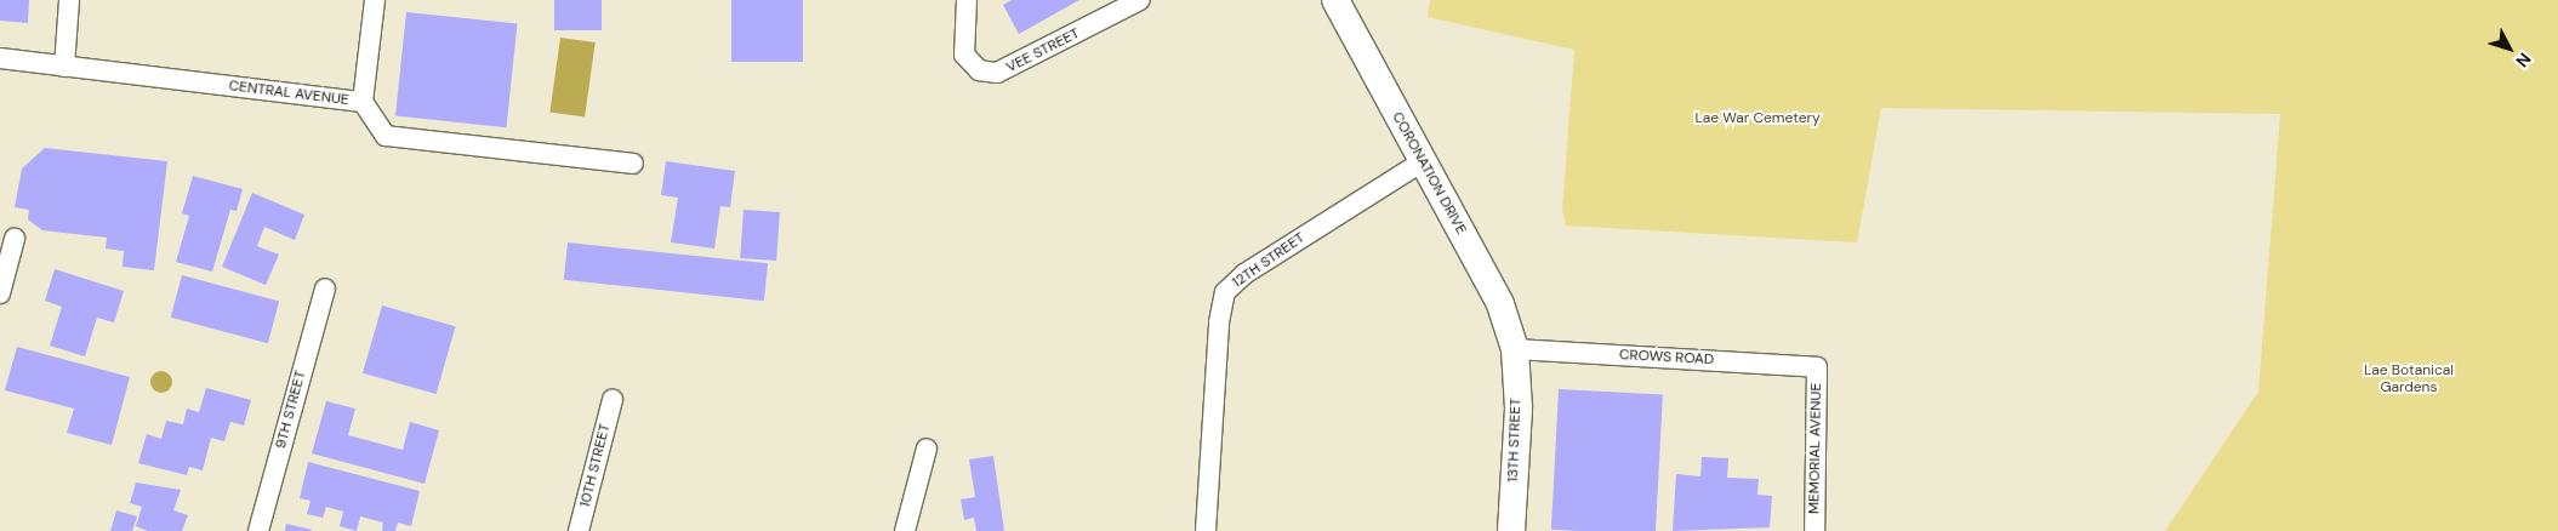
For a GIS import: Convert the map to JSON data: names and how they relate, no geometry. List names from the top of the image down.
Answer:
{
  "streets": {
    "street": [
      "VEE STREET",
      "CENTRAL AVENUE",
      "CORONATION DRIVE",
      "12TH STREET",
      "CROWS ROAD",
      "9TH STREET",
      "13TH STREET",
      "MEMORIAL AVENUE",
      "10TH STREET"
    ]
  },
  "crossings": [
    ["CORONATION DRIVE", "12TH STREET"],
    ["CORONATION DRIVE", "CROWS ROAD"],
    ["CORONATION DRIVE", "13TH STREET"],
    ["CROWS ROAD", "13TH STREET"],
    ["CROWS ROAD", "MEMORIAL AVENUE"]
  ],
  "parks": ["Lae War Cemetery", "Lae Botanical Gardens"],
  "north": "bottom right"
}
